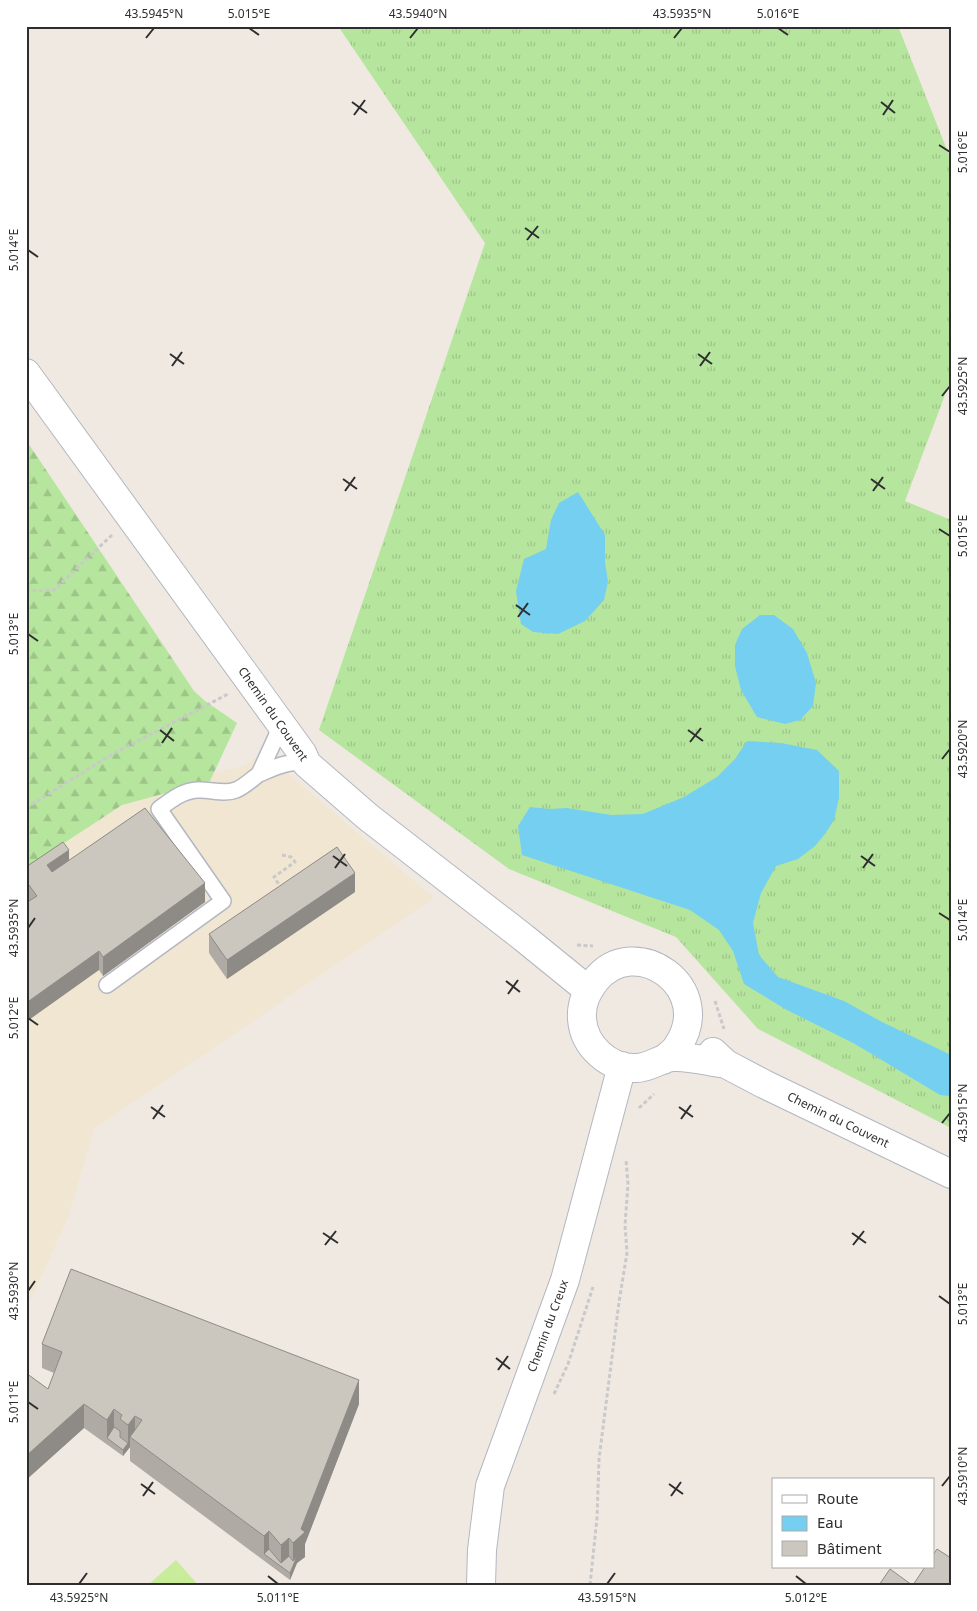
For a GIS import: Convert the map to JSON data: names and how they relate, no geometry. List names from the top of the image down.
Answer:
{
  "streets": {
    "street": ["Chemin du Couvent", "Chemin du Creux"]
  },
  "crossings": [
    ["Chemin du Couvent", "Chemin du Creux"]
  ],
  "legend": ["Route", "Eau", "Bâtiment"],
  "coordinates": [
    "43.5945°N",
    "5.015°E",
    "43.5940°N",
    "43.5935°N",
    "5.016°E",
    "5.014°E",
    "43.5925°N",
    "5.013°E",
    "43.5920°N",
    "5.012°E",
    "43.5915°N",
    "43.5930°N",
    "5.011°E",
    "43.5910°N"
  ]
}
